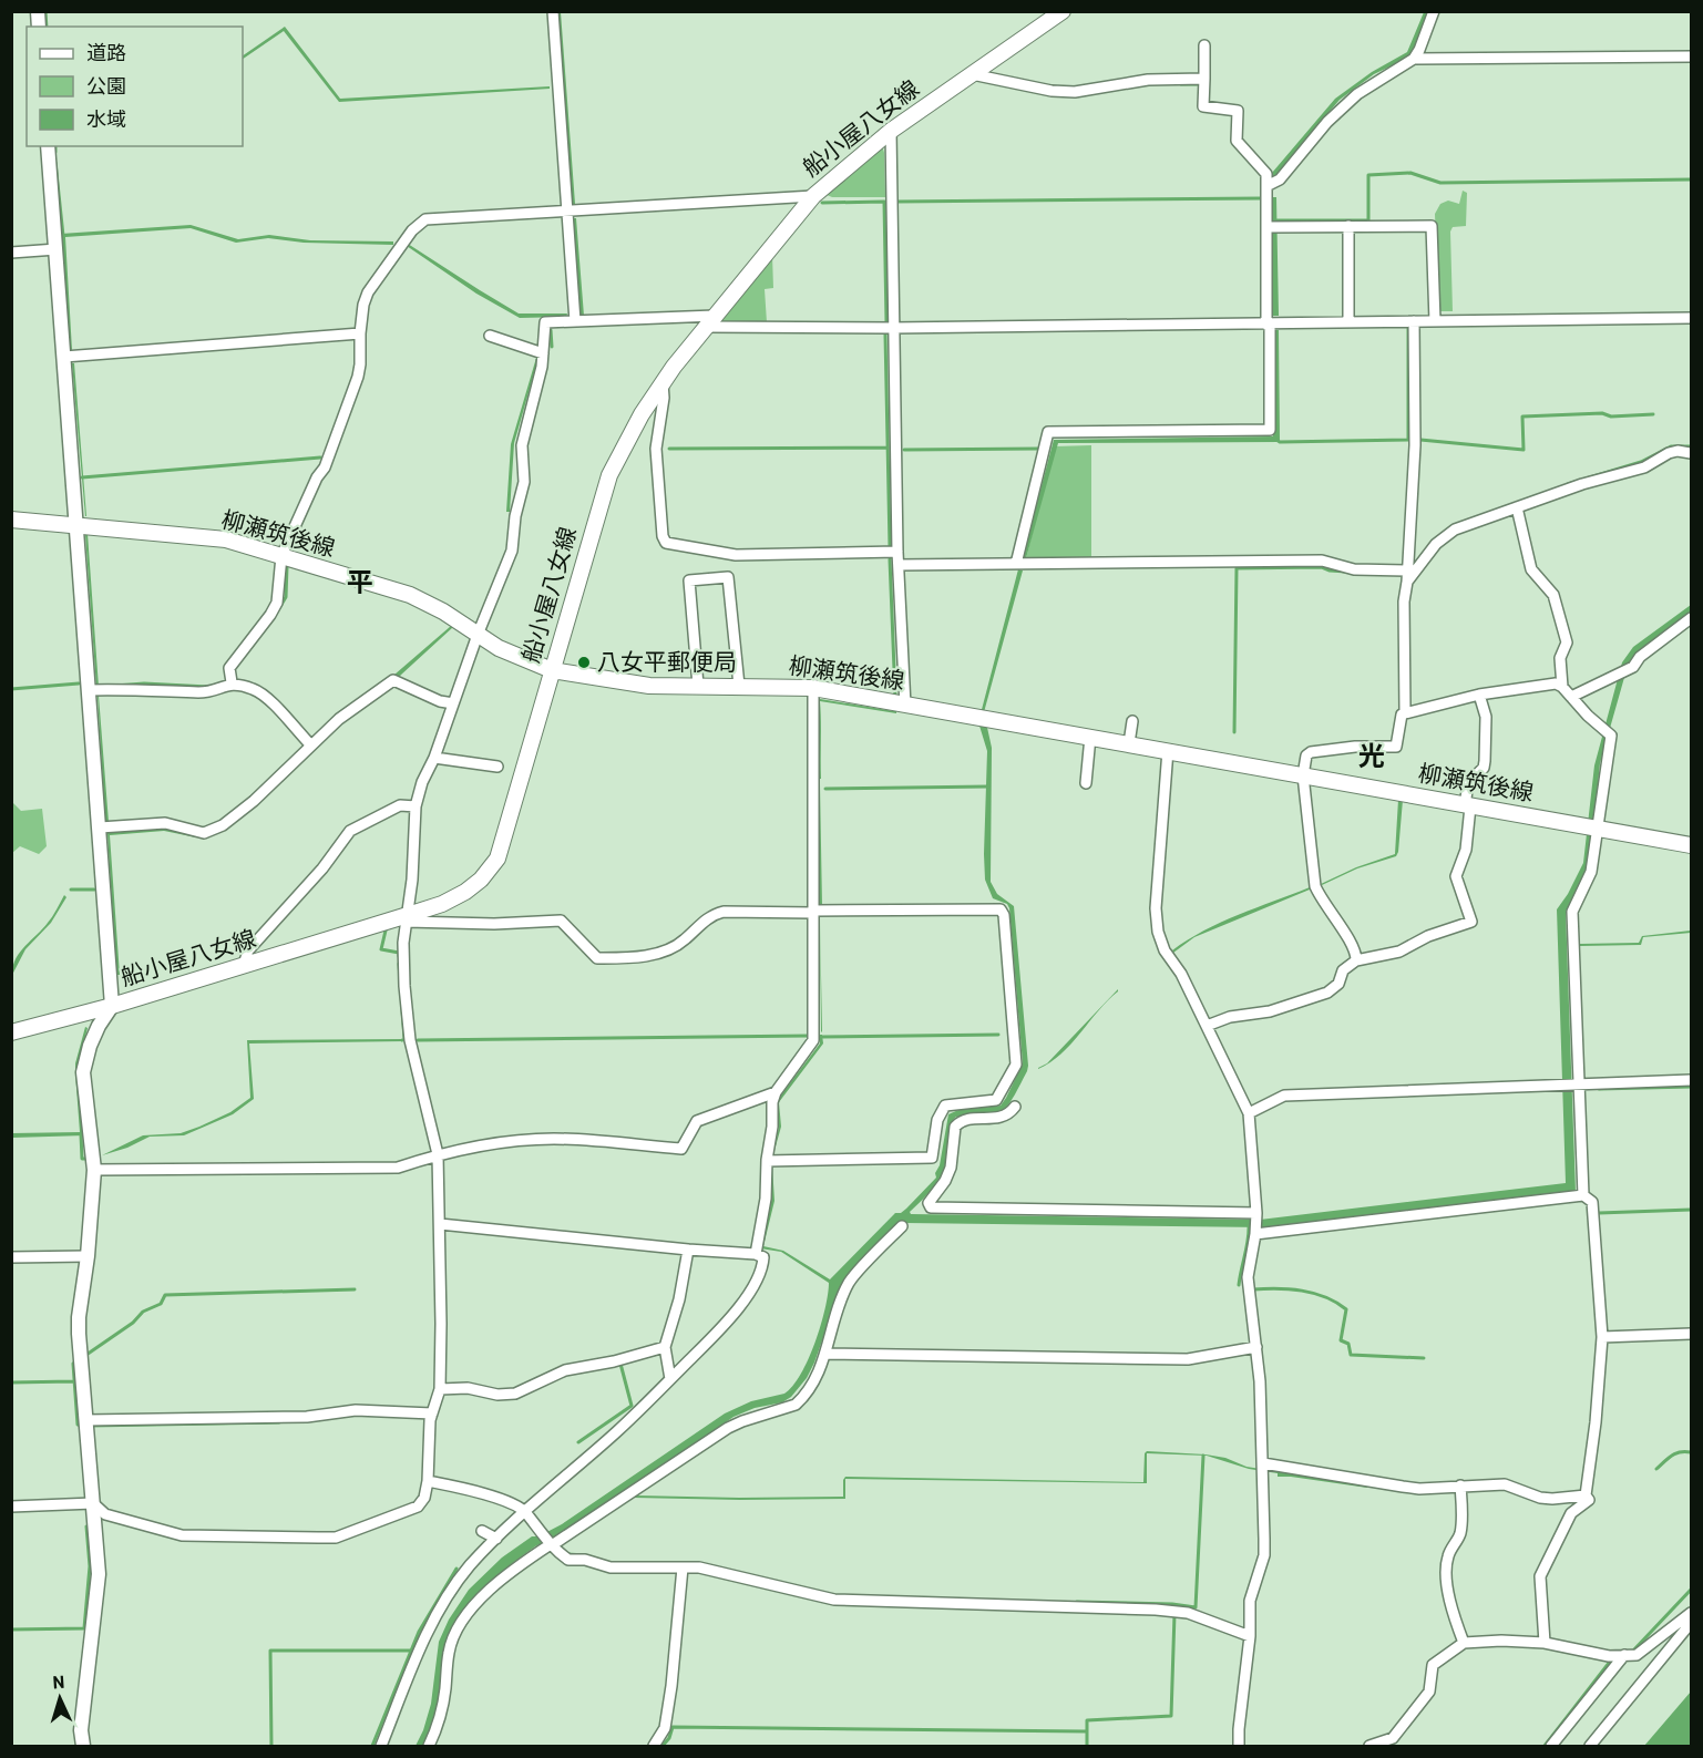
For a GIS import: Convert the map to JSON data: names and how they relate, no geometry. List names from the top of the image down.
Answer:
{
  "streets": {
    "main road": ["船小屋八女線", "柳瀬筑後線"]
  },
  "crossings": [
    ["船小屋八女線", "柳瀬筑後線"]
  ],
  "districts": ["平", "光"],
  "places": ["八女平郵便局"],
  "legend": ["道路", "公園", "水域"],
  "north": "top"
}
